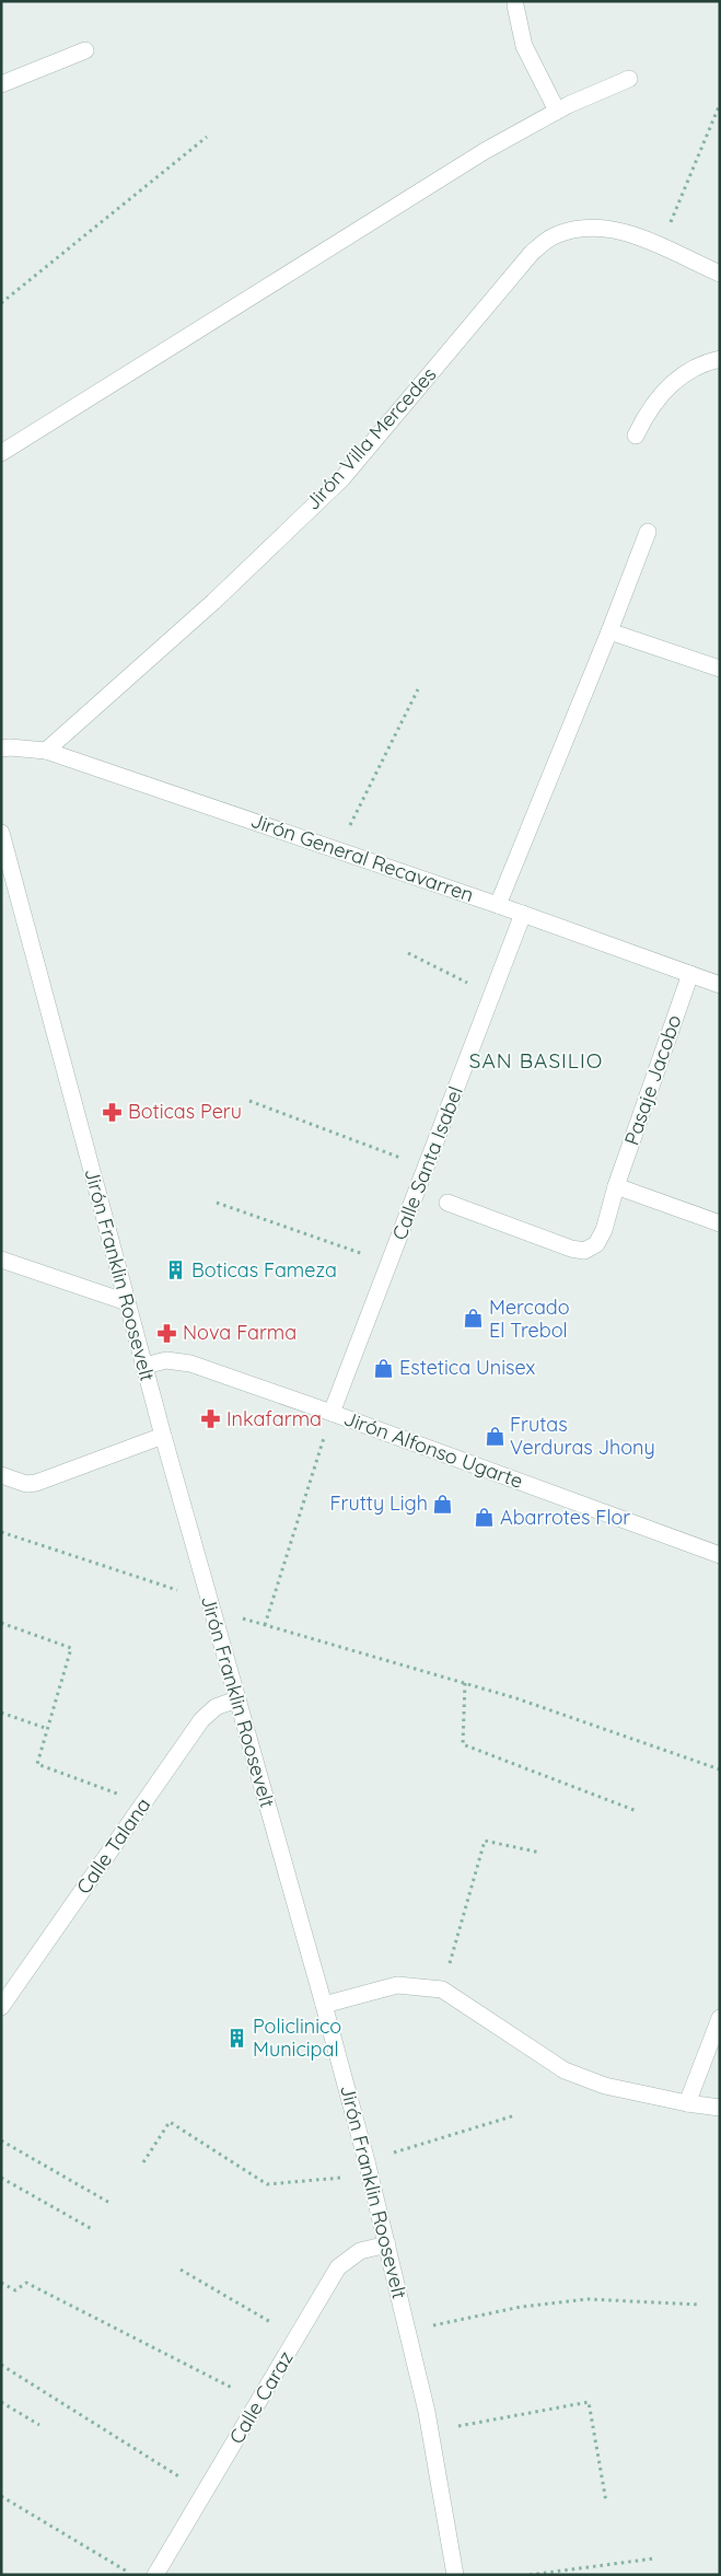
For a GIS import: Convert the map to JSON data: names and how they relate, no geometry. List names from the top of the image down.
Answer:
{
  "streets": {
    "street": [
      "Jirón Villa Mercedes",
      "Jirón General Recavarren",
      "Pasaje Jacobo",
      "Calle Santa Isabel",
      "Jirón Franklin Roosevelt",
      "Jirón Alfonso Ugarte",
      "Calle Talana",
      "Calle Caraz"
    ]
  },
  "crossings": [
    ["Jirón Villa Mercedes", "Jirón General Recavarren"],
    ["Jirón General Recavarren", "Pasaje Jacobo"],
    ["Jirón General Recavarren", "Calle Santa Isabel"],
    ["Calle Santa Isabel", "Jirón Alfonso Ugarte"],
    ["Jirón Franklin Roosevelt", "Jirón Alfonso Ugarte"],
    ["Jirón Franklin Roosevelt", "Calle Talana"],
    ["Jirón Franklin Roosevelt", "Calle Caraz"]
  ],
  "districts": ["SAN BASILIO"],
  "places": {
    "pharmacy": ["Boticas Peru", "Nova Farma", "Inkafarma"],
    "building": ["Boticas Fameza", "Policlinico Municipal"],
    "shop": [
      "Mercado El Trebol",
      "Estetica Unisex",
      "Frutas Verduras Jhony",
      "Frutty Ligh",
      "Abarrotes Flor"
    ]
  }
}
